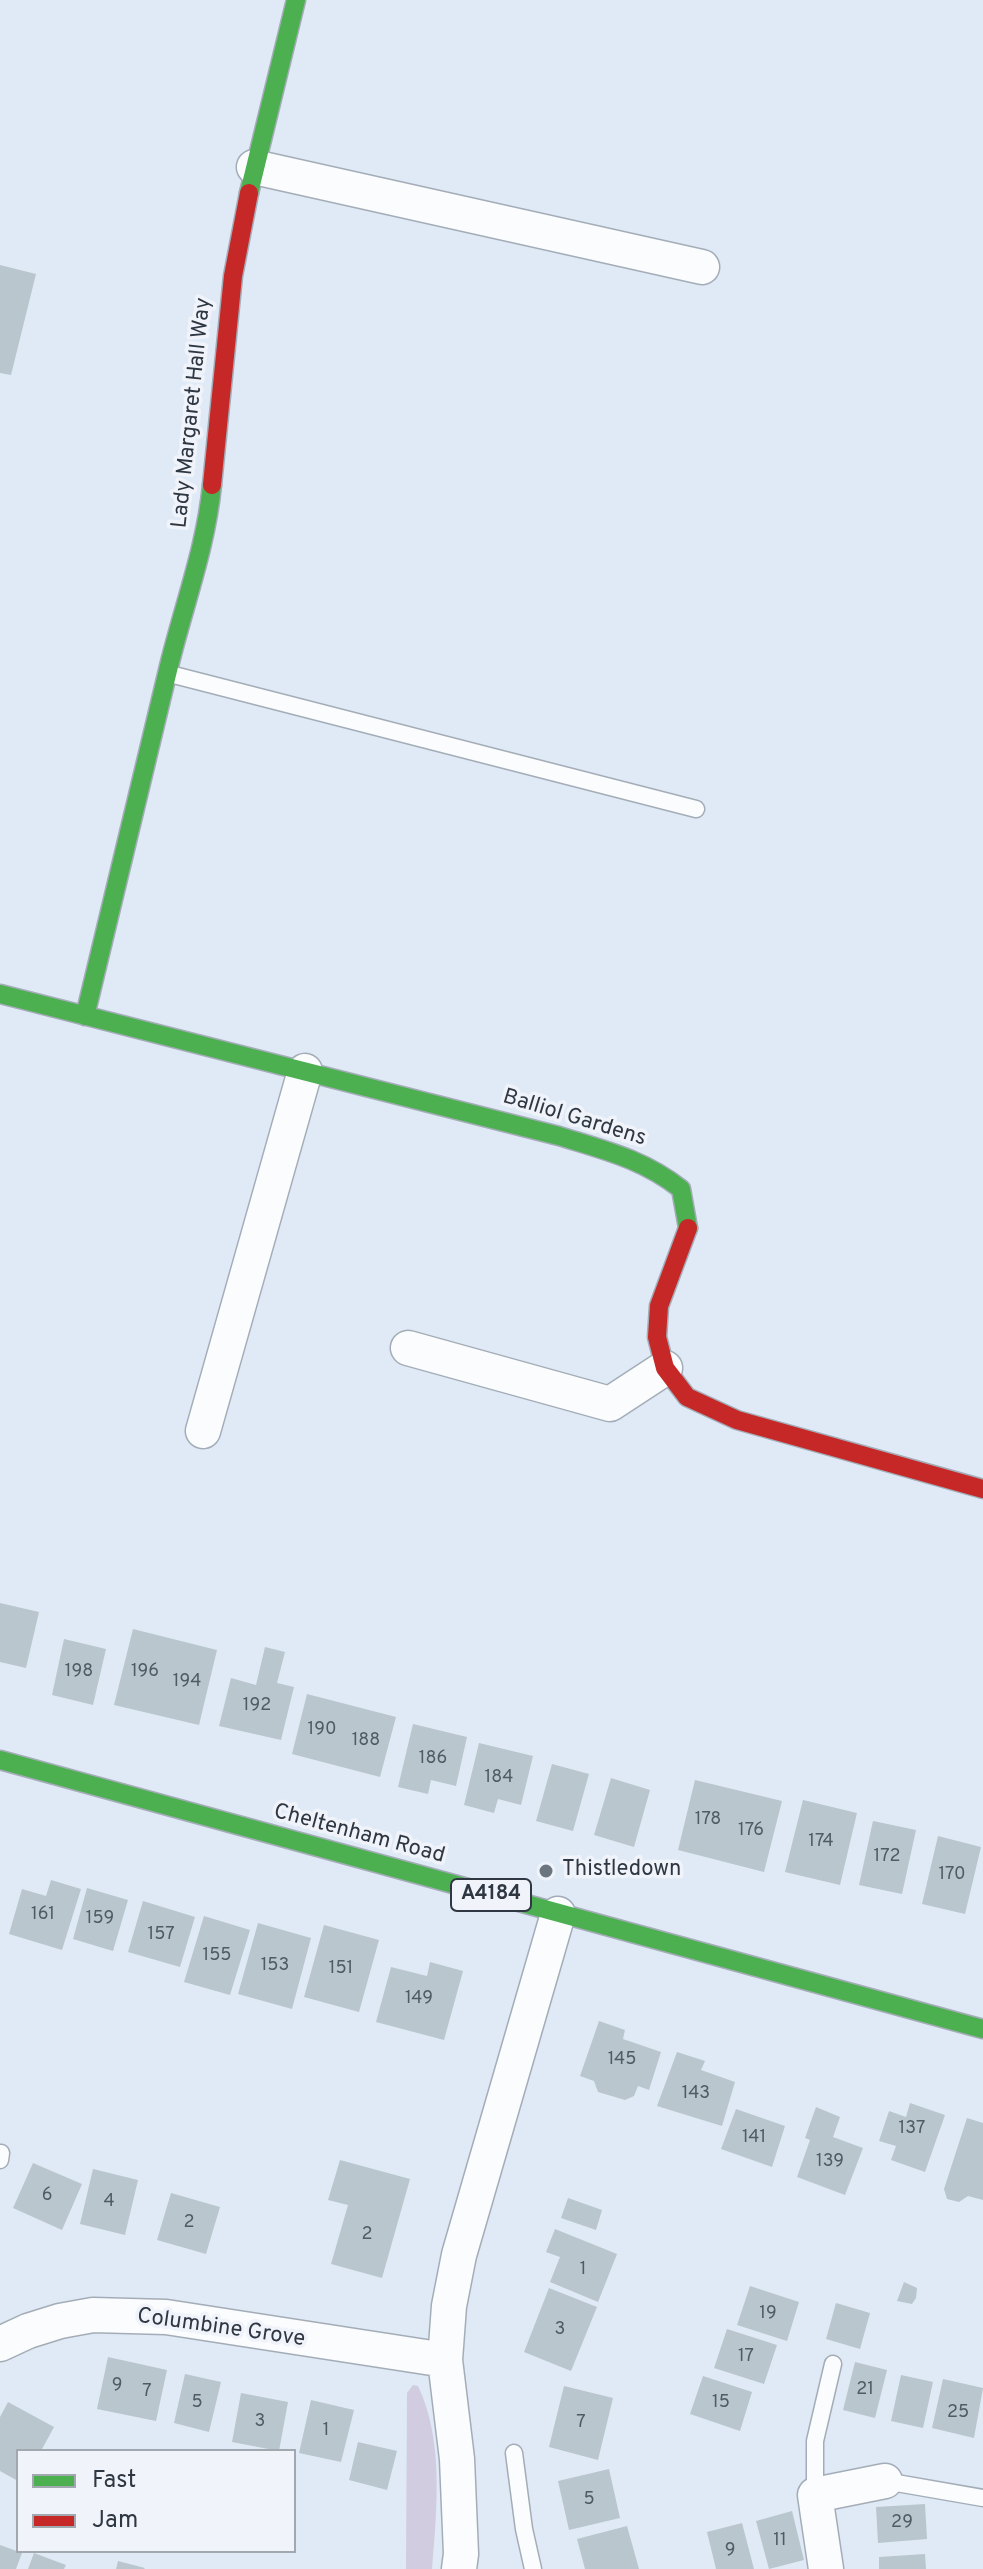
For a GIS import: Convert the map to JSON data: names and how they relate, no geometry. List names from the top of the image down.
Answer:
{
  "streets": {
    "street": [
      "Lady Margaret Hall Way",
      "Balliol Gardens",
      "Cheltenham Road",
      "A4184",
      "Columbine Grove"
    ]
  },
  "crossings": [
    ["Lady Margaret Hall Way", "Balliol Gardens"]
  ],
  "places": ["Thistledown"],
  "house_numbers": [
    "198",
    "196",
    "194",
    "192",
    "190",
    "188",
    "186",
    "184",
    "178",
    "176",
    "174",
    "172",
    "170",
    "161",
    "159",
    "157",
    "155",
    "153",
    "151",
    "149",
    "145",
    "143",
    "137",
    "141",
    "139",
    "6",
    "4",
    "2",
    "2",
    "1",
    "19",
    "3",
    "17",
    "9",
    "21",
    "7",
    "5",
    "15",
    "25",
    "3",
    "7",
    "1",
    "5",
    "29",
    "11",
    "9"
  ],
  "legend": ["Fast", "Jam"]
}
